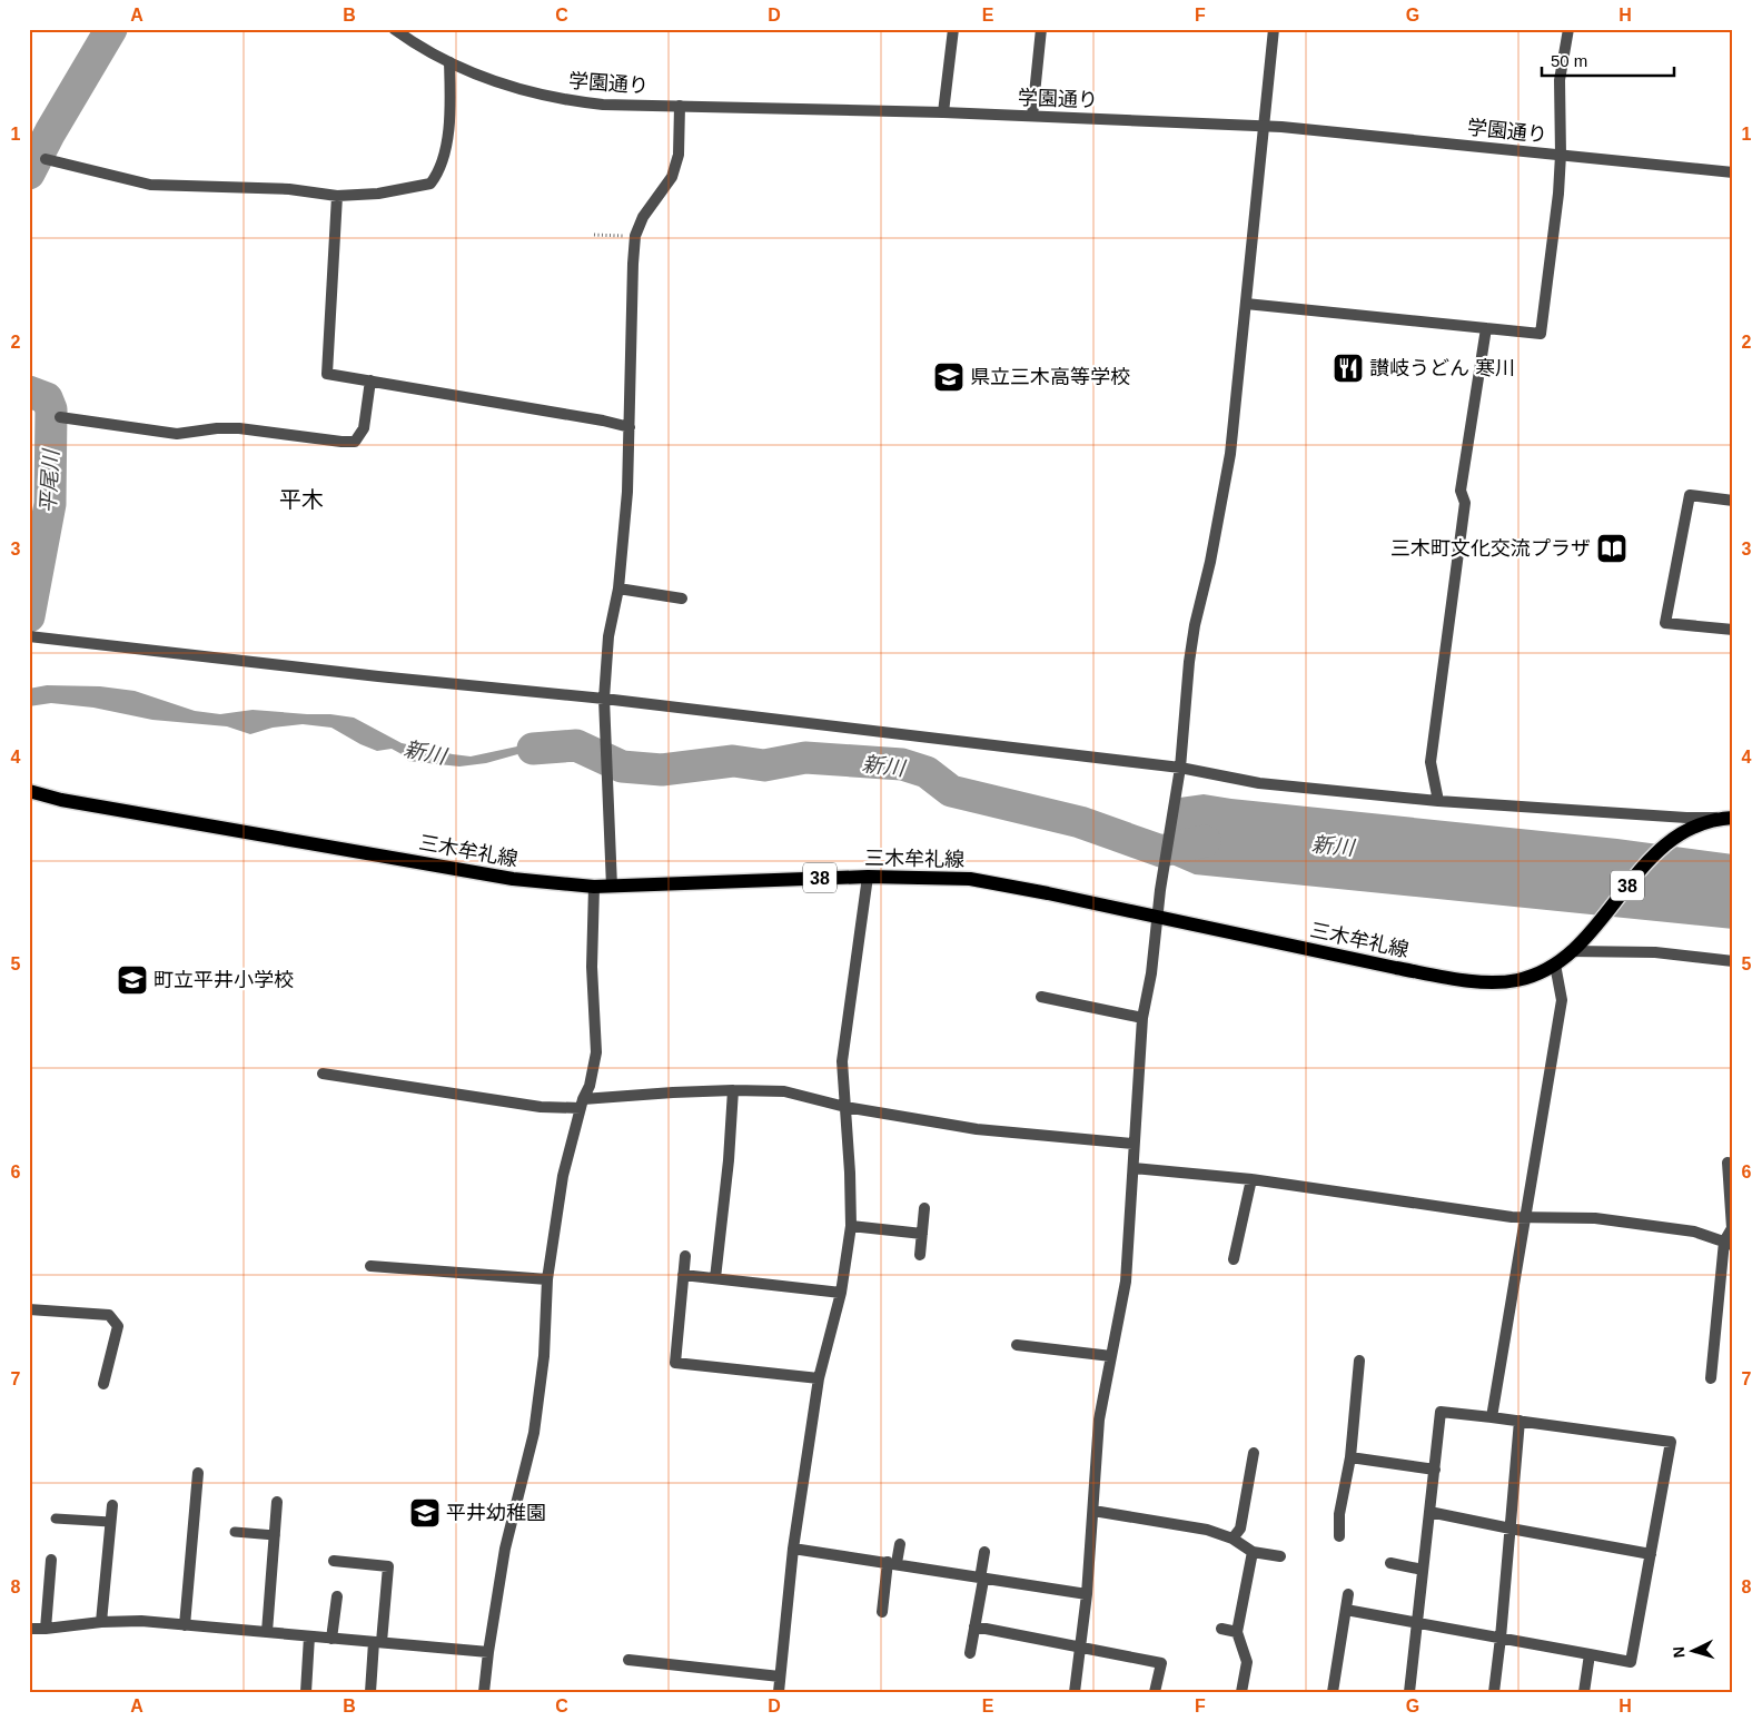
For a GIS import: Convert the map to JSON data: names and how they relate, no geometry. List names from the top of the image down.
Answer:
{
  "streets": {
    "main road": ["三木牟礼線", "38"],
    "street": ["学園通り"]
  },
  "districts": ["平木"],
  "water": ["平尾川", "新川"],
  "places": {
    "restaurant": ["讃岐うどん 寒川"],
    "school or university": ["県立三木高等学校", "町立平井小学校", "平井幼稚園"],
    "library": ["三木町文化交流プラザ"]
  },
  "scale_bar": "50 m",
  "north": "left",
  "grid": {
    "columns": [
      "A",
      "B",
      "C",
      "D",
      "E",
      "F",
      "G",
      "H"
    ],
    "rows": [
      "1",
      "2",
      "3",
      "4",
      "5",
      "6",
      "7",
      "8"
    ]
  }
}
